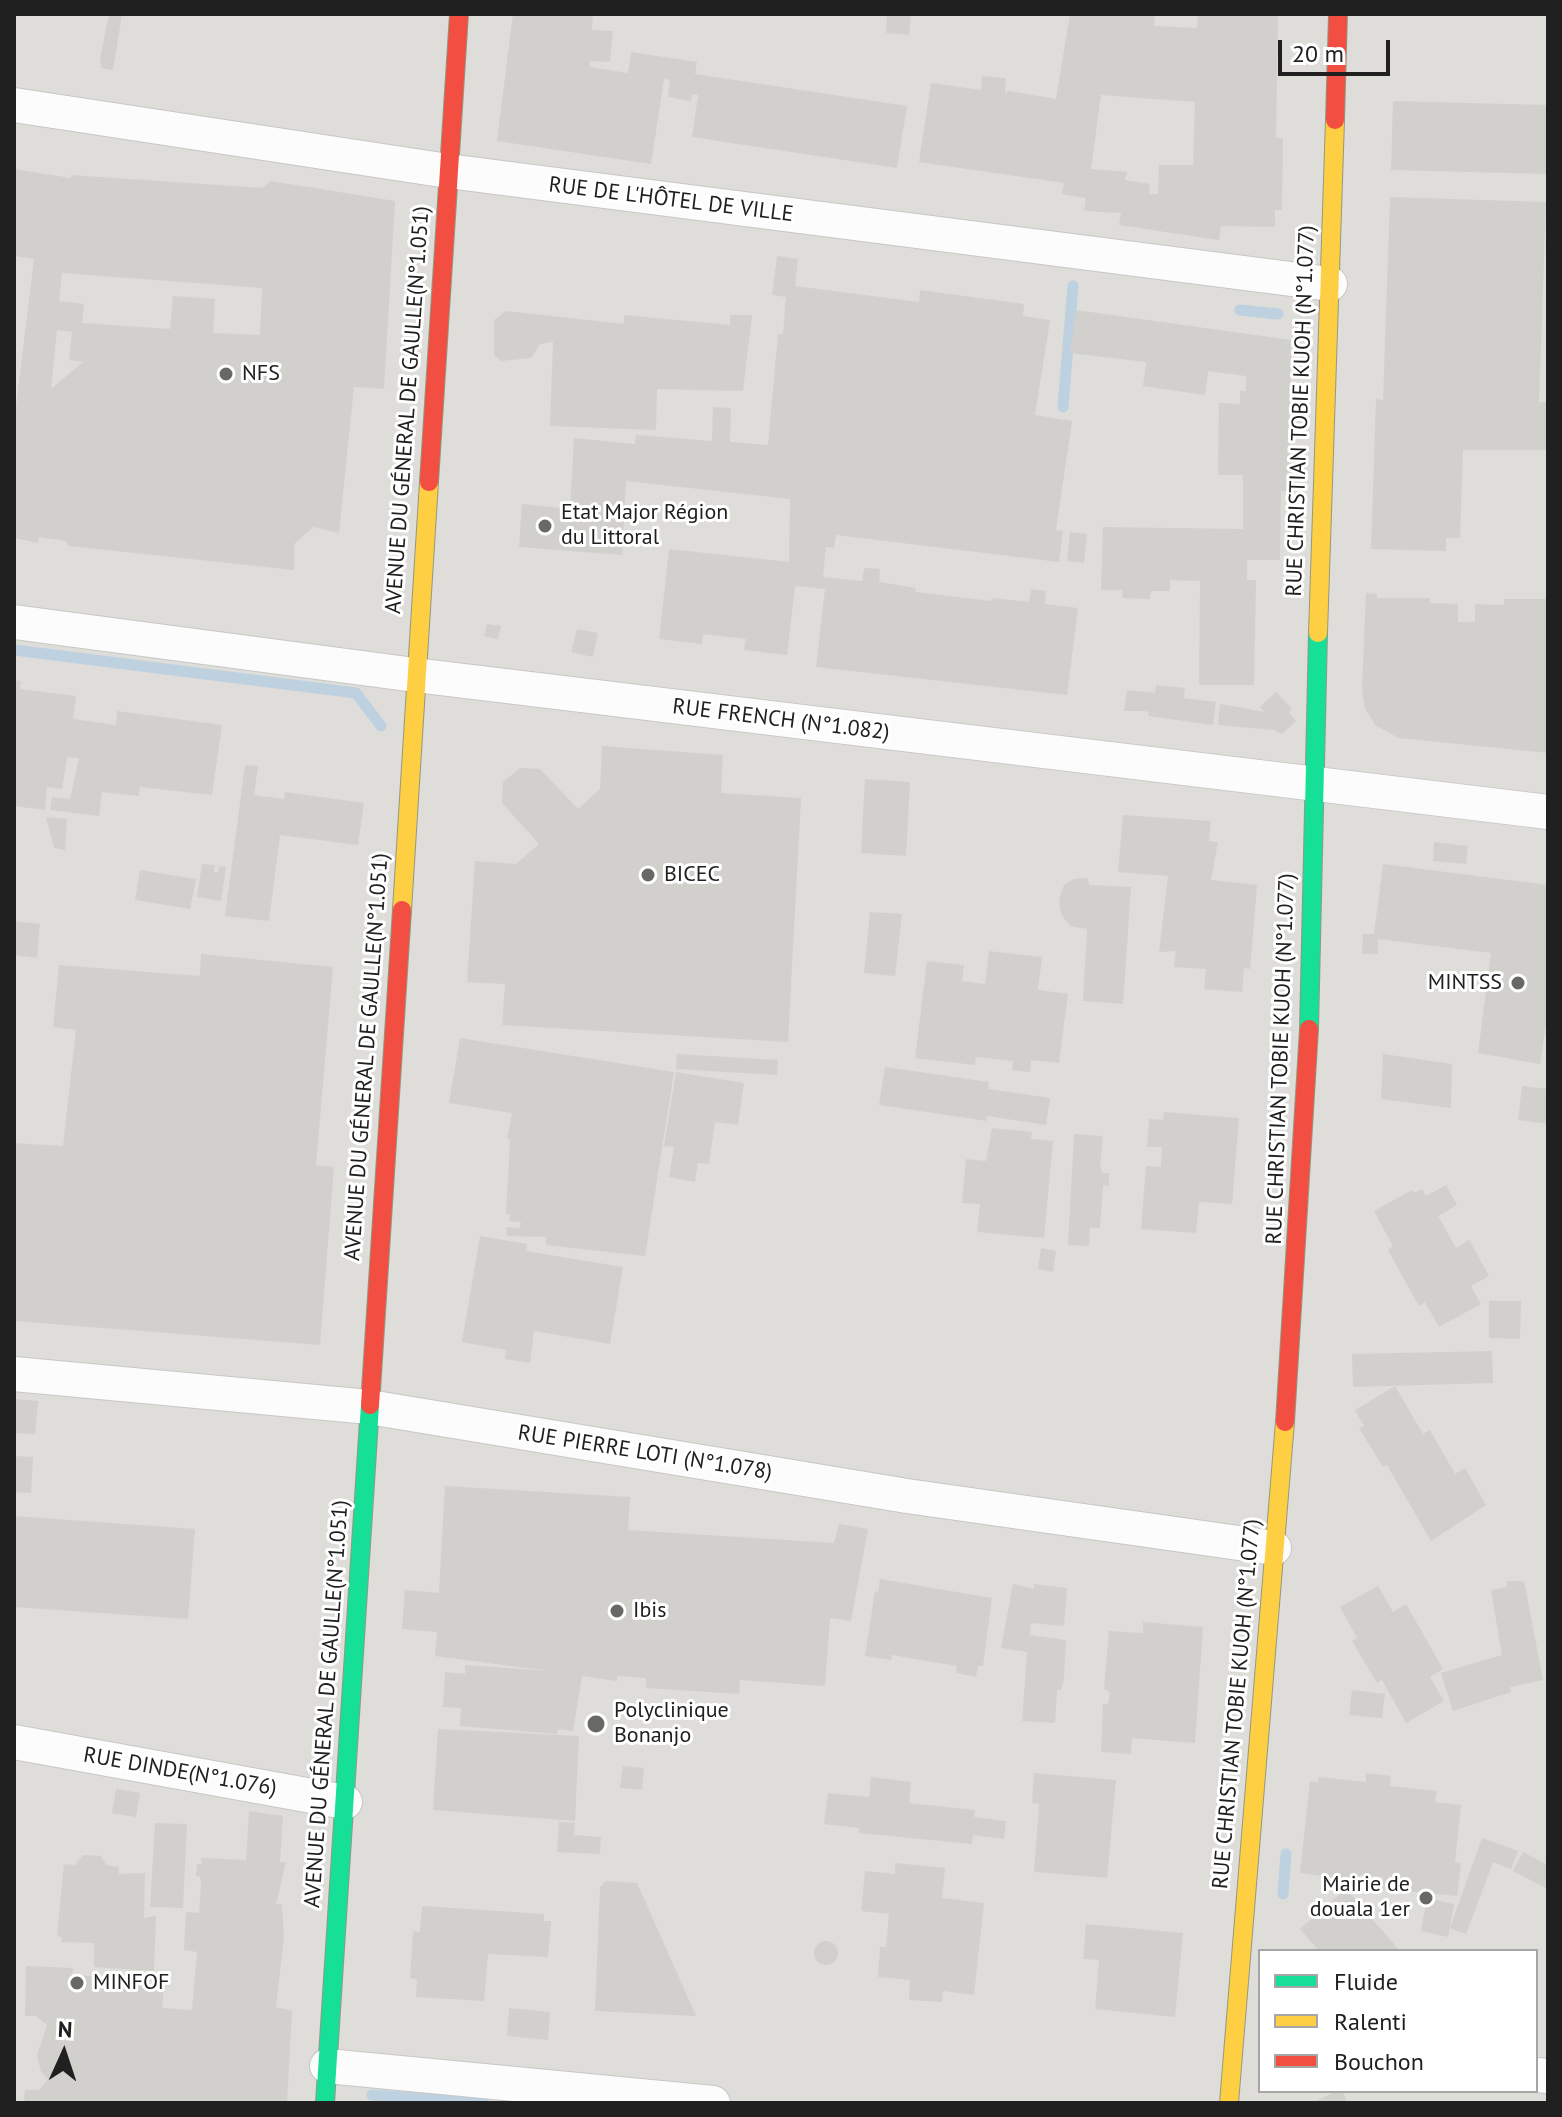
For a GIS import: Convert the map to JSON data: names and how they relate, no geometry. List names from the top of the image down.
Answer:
{
  "streets": {
    "main road": ["AVENUE DU GÉNERAL DE GAULLE(N°1.051)", "RUE CHRISTIAN TOBIE KUOH (N°1.077)"],
    "street": [
      "RUE DE L'HÔTEL DE VILLE",
      "RUE FRENCH (N°1.082)",
      "RUE PIERRE LOTI (N°1.078)",
      "RUE DINDE(N°1.076)"
    ]
  },
  "crossings": [
    ["RUE DE L'HÔTEL DE VILLE", "AVENUE DU GÉNERAL DE GAULLE(N°1.051)"],
    ["RUE DE L'HÔTEL DE VILLE", "RUE CHRISTIAN TOBIE KUOH (N°1.077)"],
    ["AVENUE DU GÉNERAL DE GAULLE(N°1.051)", "RUE FRENCH (N°1.082)"],
    ["AVENUE DU GÉNERAL DE GAULLE(N°1.051)", "RUE PIERRE LOTI (N°1.078)"],
    ["AVENUE DU GÉNERAL DE GAULLE(N°1.051)", "RUE DINDE(N°1.076)"],
    ["RUE CHRISTIAN TOBIE KUOH (N°1.077)", "RUE FRENCH (N°1.082)"],
    ["RUE CHRISTIAN TOBIE KUOH (N°1.077)", "RUE PIERRE LOTI (N°1.078)"]
  ],
  "places": [
    "NFS",
    "Etat Major Région du Littoral",
    "BICEC",
    "MINTSS",
    "Ibis",
    "Polyclinique Bonanjo",
    "Mairie de douala 1er",
    "MINFOF"
  ],
  "legend": ["Fluide", "Ralenti", "Bouchon"],
  "scale_bar": "20 m",
  "north": "top"
}
